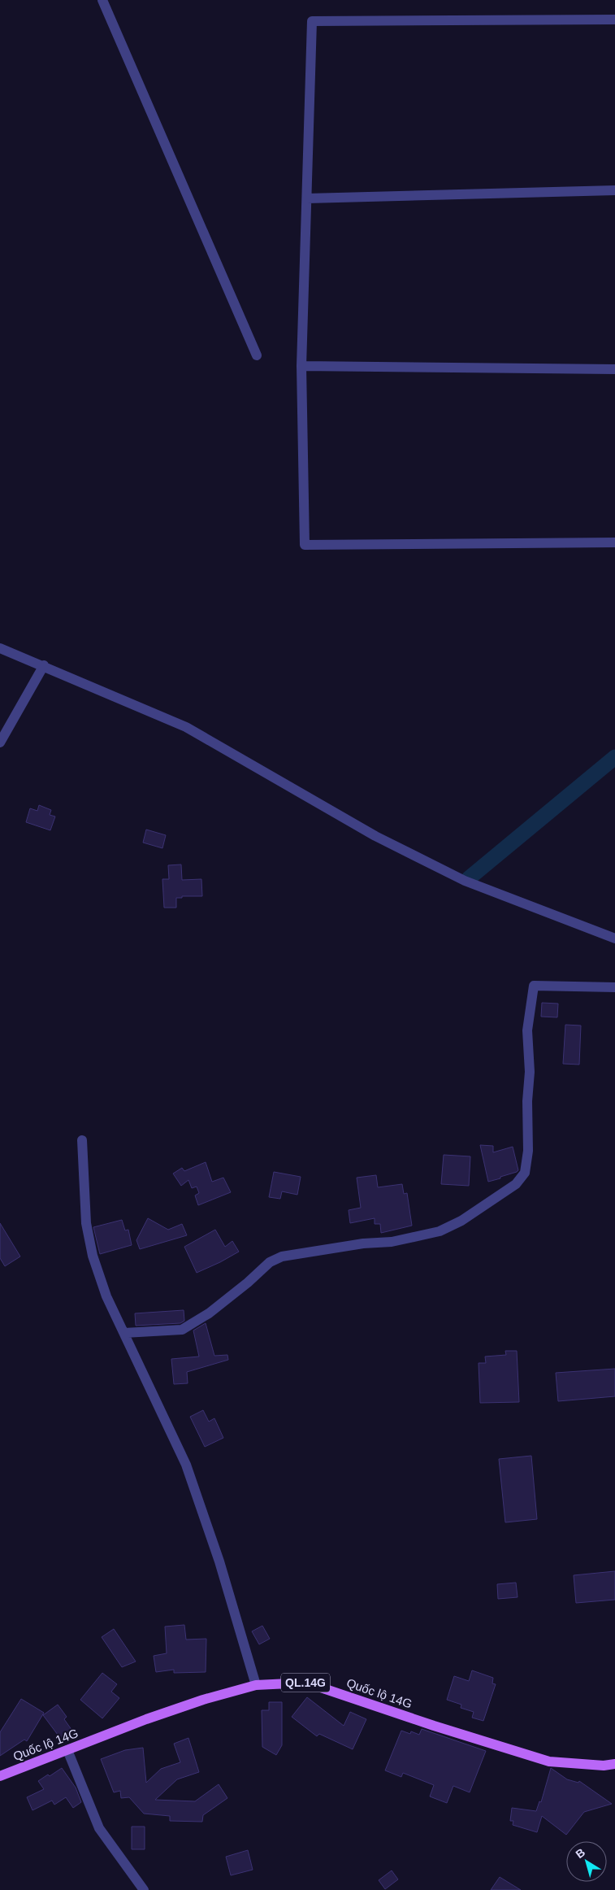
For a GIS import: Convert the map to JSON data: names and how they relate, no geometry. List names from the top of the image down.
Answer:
{
  "streets": {
    "main road": ["QL.14G", "Quốc lộ 14G"]
  },
  "north": "top left"
}
